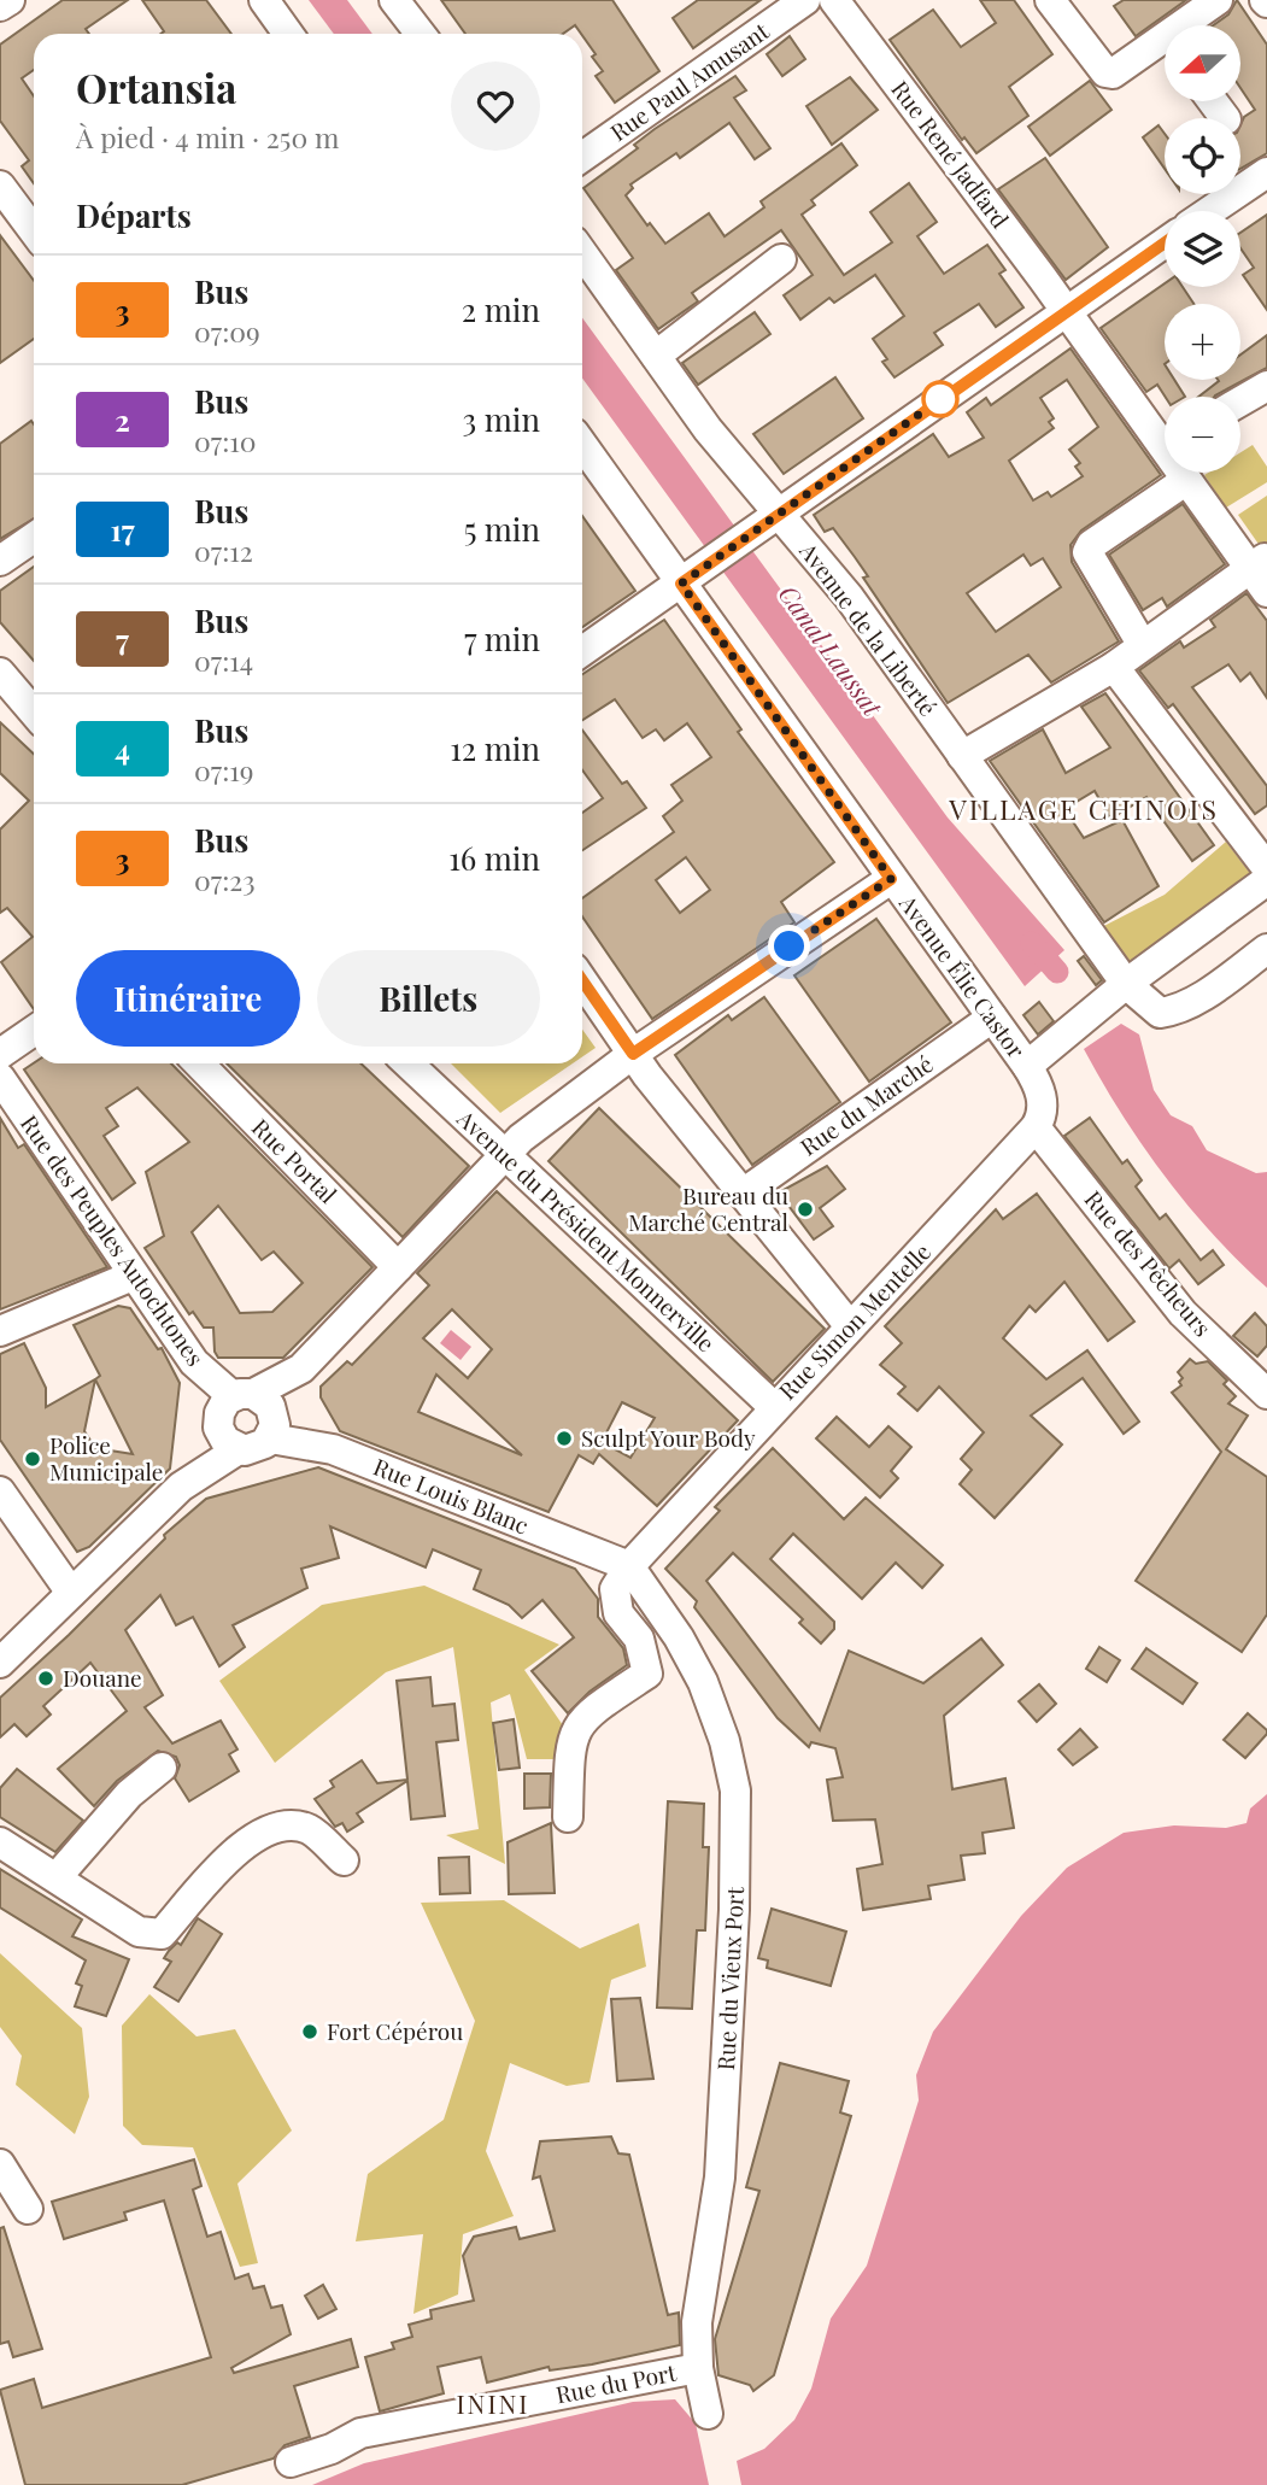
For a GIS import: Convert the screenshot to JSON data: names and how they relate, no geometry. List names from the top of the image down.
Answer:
{
  "streets": {
    "street": [
      "Rue Paul Amusant",
      "Rue René Jadfard",
      "Avenue de la Liberté",
      "Avenue Élie Castor",
      "Rue du Marché",
      "Rue Portal",
      "Avenue du Président Monnerville",
      "Rue des Peuples Autochtones",
      "Rue des Pêcheurs",
      "Rue Simon Mentelle",
      "Rue Louis Blanc",
      "Rue du Vieux Port",
      "Rue du Port"
    ]
  },
  "crossings": [
    ["Avenue Élie Castor", "Rue du Marché"],
    ["Avenue du Président Monnerville", "Rue Simon Mentelle"],
    ["Rue des Peuples Autochtones", "Rue Louis Blanc"],
    ["Rue des Pêcheurs", "Rue Simon Mentelle"],
    ["Rue Simon Mentelle", "Rue Louis Blanc"],
    ["Rue Simon Mentelle", "Rue du Vieux Port"],
    ["Rue Louis Blanc", "Rue du Vieux Port"],
    ["Rue du Vieux Port", "Rue du Port"]
  ],
  "districts": ["VILLAGE CHINOIS", "ININI"],
  "water": ["Canal Laussat"],
  "places": [
    "Bureau du Marché Central",
    "Sculpt Your Body",
    "Police Municipale",
    "Douane",
    "Fort Cépérou"
  ],
  "lines": ["bus line 3"],
  "north": "left",
  "page": {
    "map_buttons": ["+", "−"],
    "heading": [
      ["Ortansia", "À pied · 4 min · 250 m"],
      "Départs"
    ],
    "list": [
      {
        "mark": "3",
        "name": "Bus",
        "note": "07:09",
        "value": "2 min"
      },
      {
        "mark": "2",
        "name": "Bus",
        "note": "07:10",
        "value": "3 min"
      },
      {
        "mark": "17",
        "name": "Bus",
        "note": "07:12",
        "value": "5 min"
      },
      {
        "mark": "7",
        "name": "Bus",
        "note": "07:14",
        "value": "7 min"
      },
      {
        "mark": "4",
        "name": "Bus",
        "note": "07:19",
        "value": "12 min"
      },
      {
        "mark": "3",
        "name": "Bus",
        "note": "07:23",
        "value": "16 min"
      }
    ],
    "buttons": ["Itinéraire", "Billets"]
  }
}
